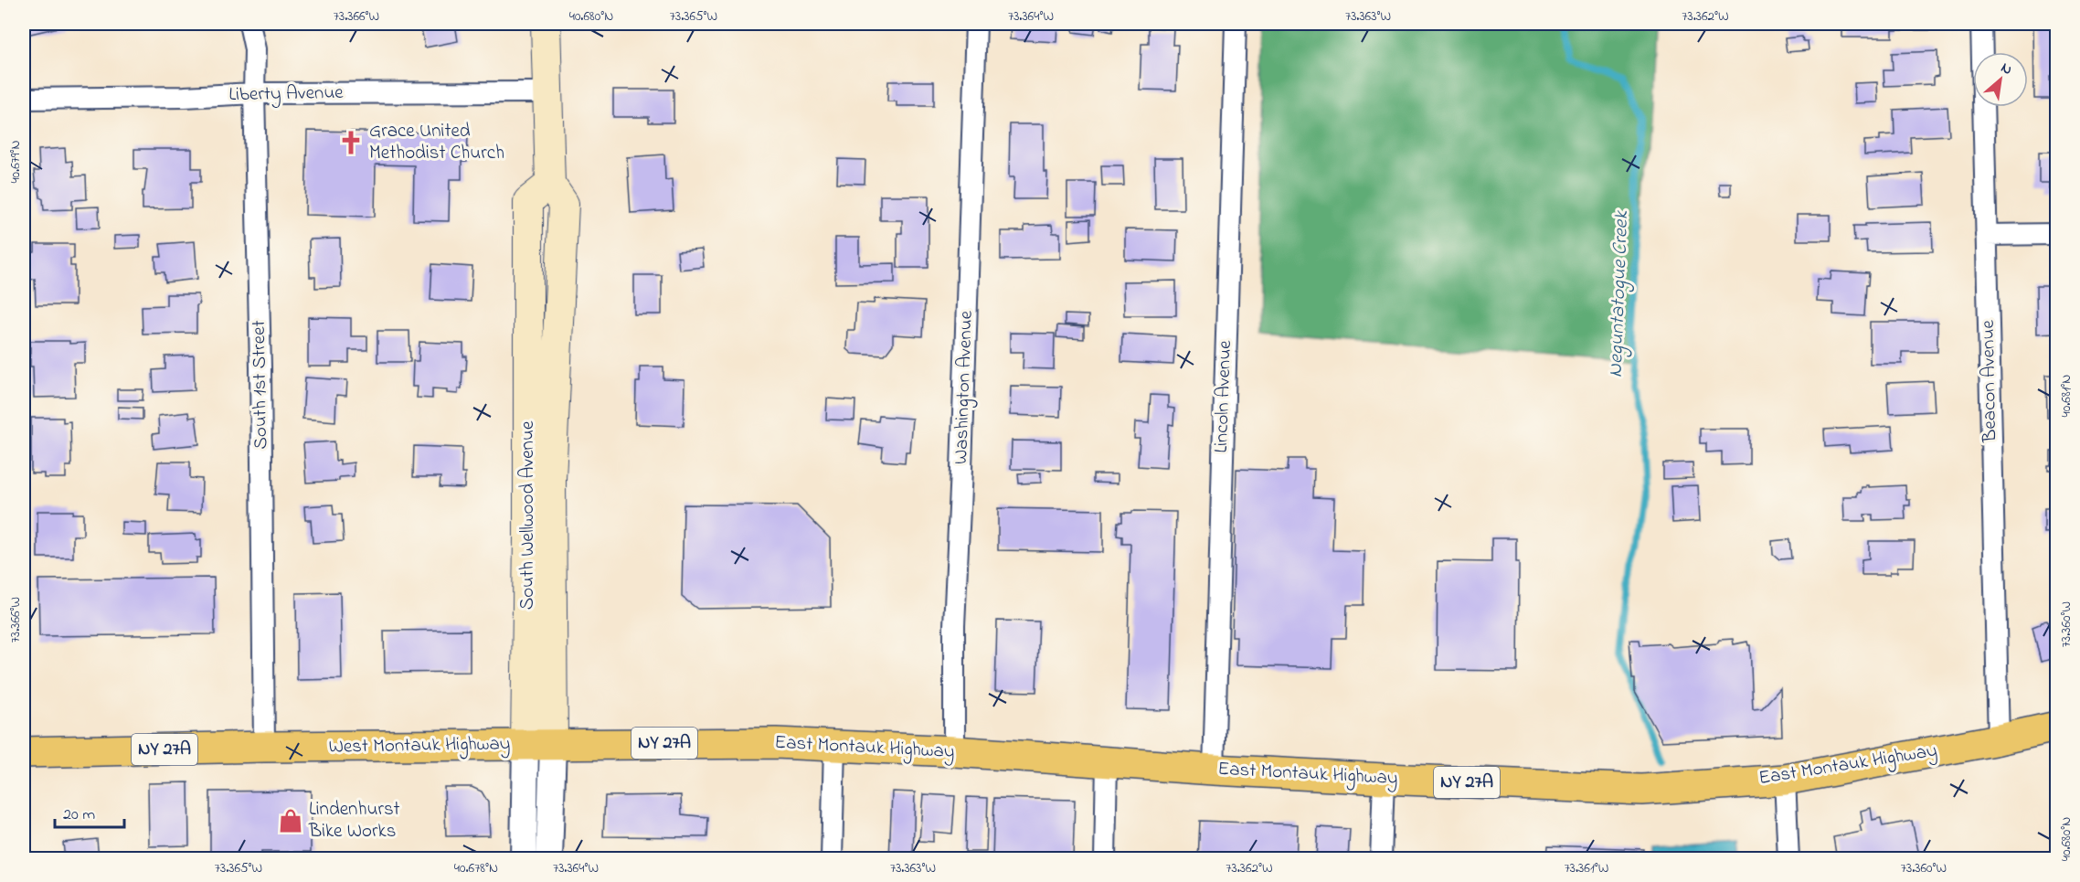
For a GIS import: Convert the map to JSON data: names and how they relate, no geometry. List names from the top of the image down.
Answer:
{
  "streets": {
    "main road": [
      "South Wellwood Avenue",
      "NY 27A",
      "West Montauk Highway",
      "East Montauk Highway"
    ],
    "street": [
      "Liberty Avenue",
      "Beacon Avenue",
      "South 1st Street",
      "Washington Avenue",
      "Lincoln Avenue"
    ]
  },
  "crossings": [
    ["Liberty Avenue", "South 1st Street"],
    ["Liberty Avenue", "South Wellwood Avenue"],
    ["Beacon Avenue", "East Montauk Highway"],
    ["South 1st Street", "West Montauk Highway"],
    ["Washington Avenue", "East Montauk Highway"],
    ["Lincoln Avenue", "East Montauk Highway"],
    ["South Wellwood Avenue", "West Montauk Highway"],
    ["South Wellwood Avenue", "East Montauk Highway"],
    ["West Montauk Highway", "East Montauk Highway"]
  ],
  "water": ["Neguntatogue Creek"],
  "places": {
    "church": ["Grace United Methodist Church"],
    "shop": ["Lindenhurst Bike Works"]
  },
  "scale_bar": "20 m",
  "north": "top right",
  "coordinates": [
    "73.366°W",
    "40.680°N",
    "73.365°W",
    "73.364°W",
    "73.363°W",
    "73.362°W",
    "40.679°N",
    "40.681°N",
    "73.360°W",
    "40.678°N",
    "73.361°W"
  ]
}
